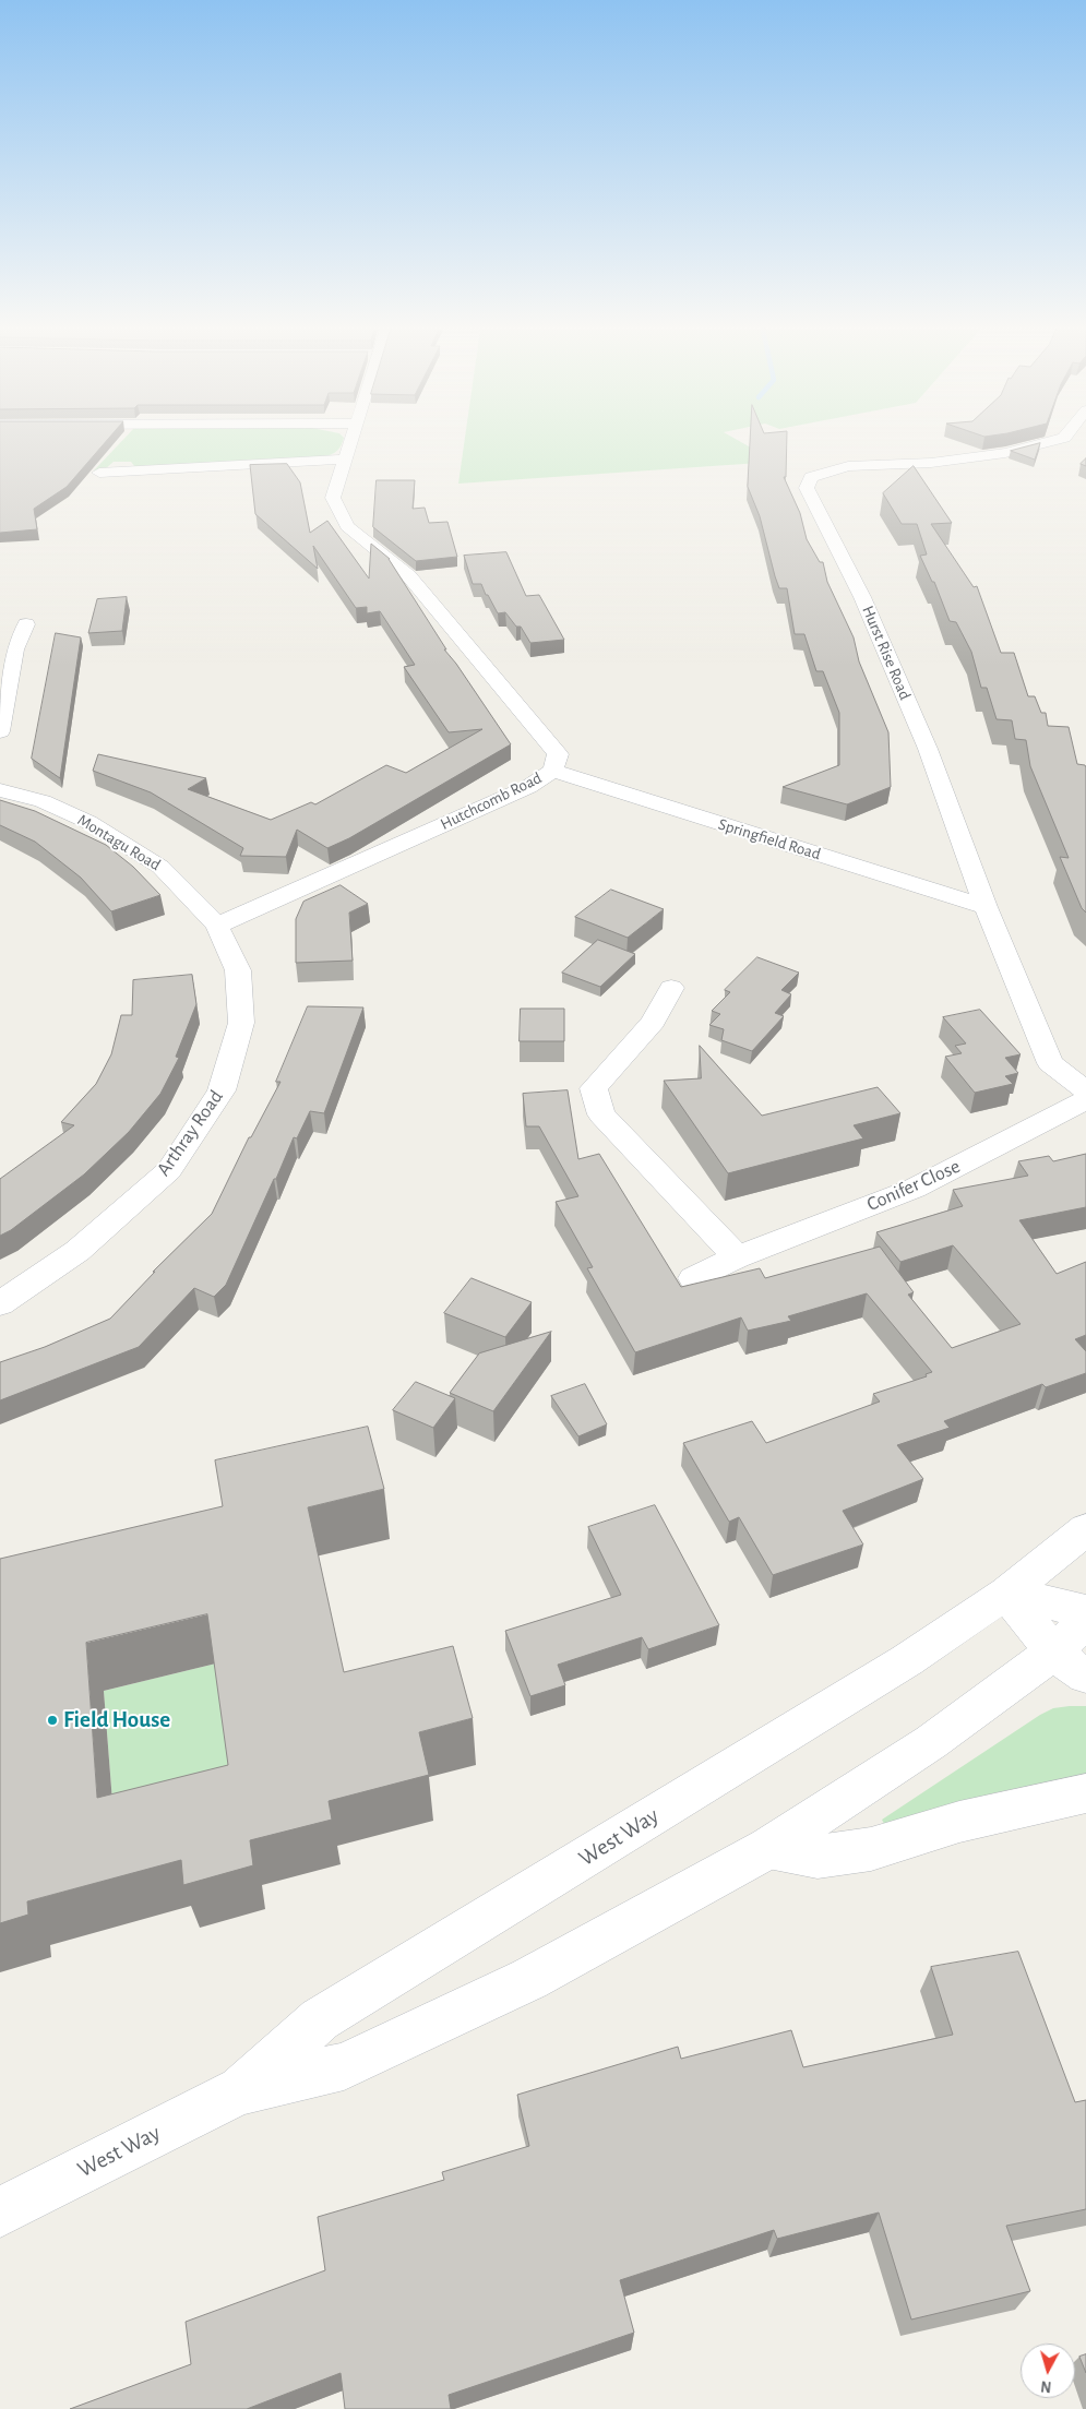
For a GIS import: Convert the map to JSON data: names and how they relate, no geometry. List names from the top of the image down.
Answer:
{
  "streets": {
    "street": [
      "Hurst Rise Road",
      "Hutchcomb Road",
      "Springfield Road",
      "Montagu Road",
      "Arthray Road",
      "Conifer Close",
      "West Way"
    ]
  },
  "crossings": [
    ["Hurst Rise Road", "Springfield Road"],
    ["Hutchcomb Road", "Springfield Road"],
    ["Hutchcomb Road", "Montagu Road"],
    ["Hutchcomb Road", "Arthray Road"],
    ["Montagu Road", "Arthray Road"]
  ],
  "places": ["Field House"],
  "north": "bottom"
}
